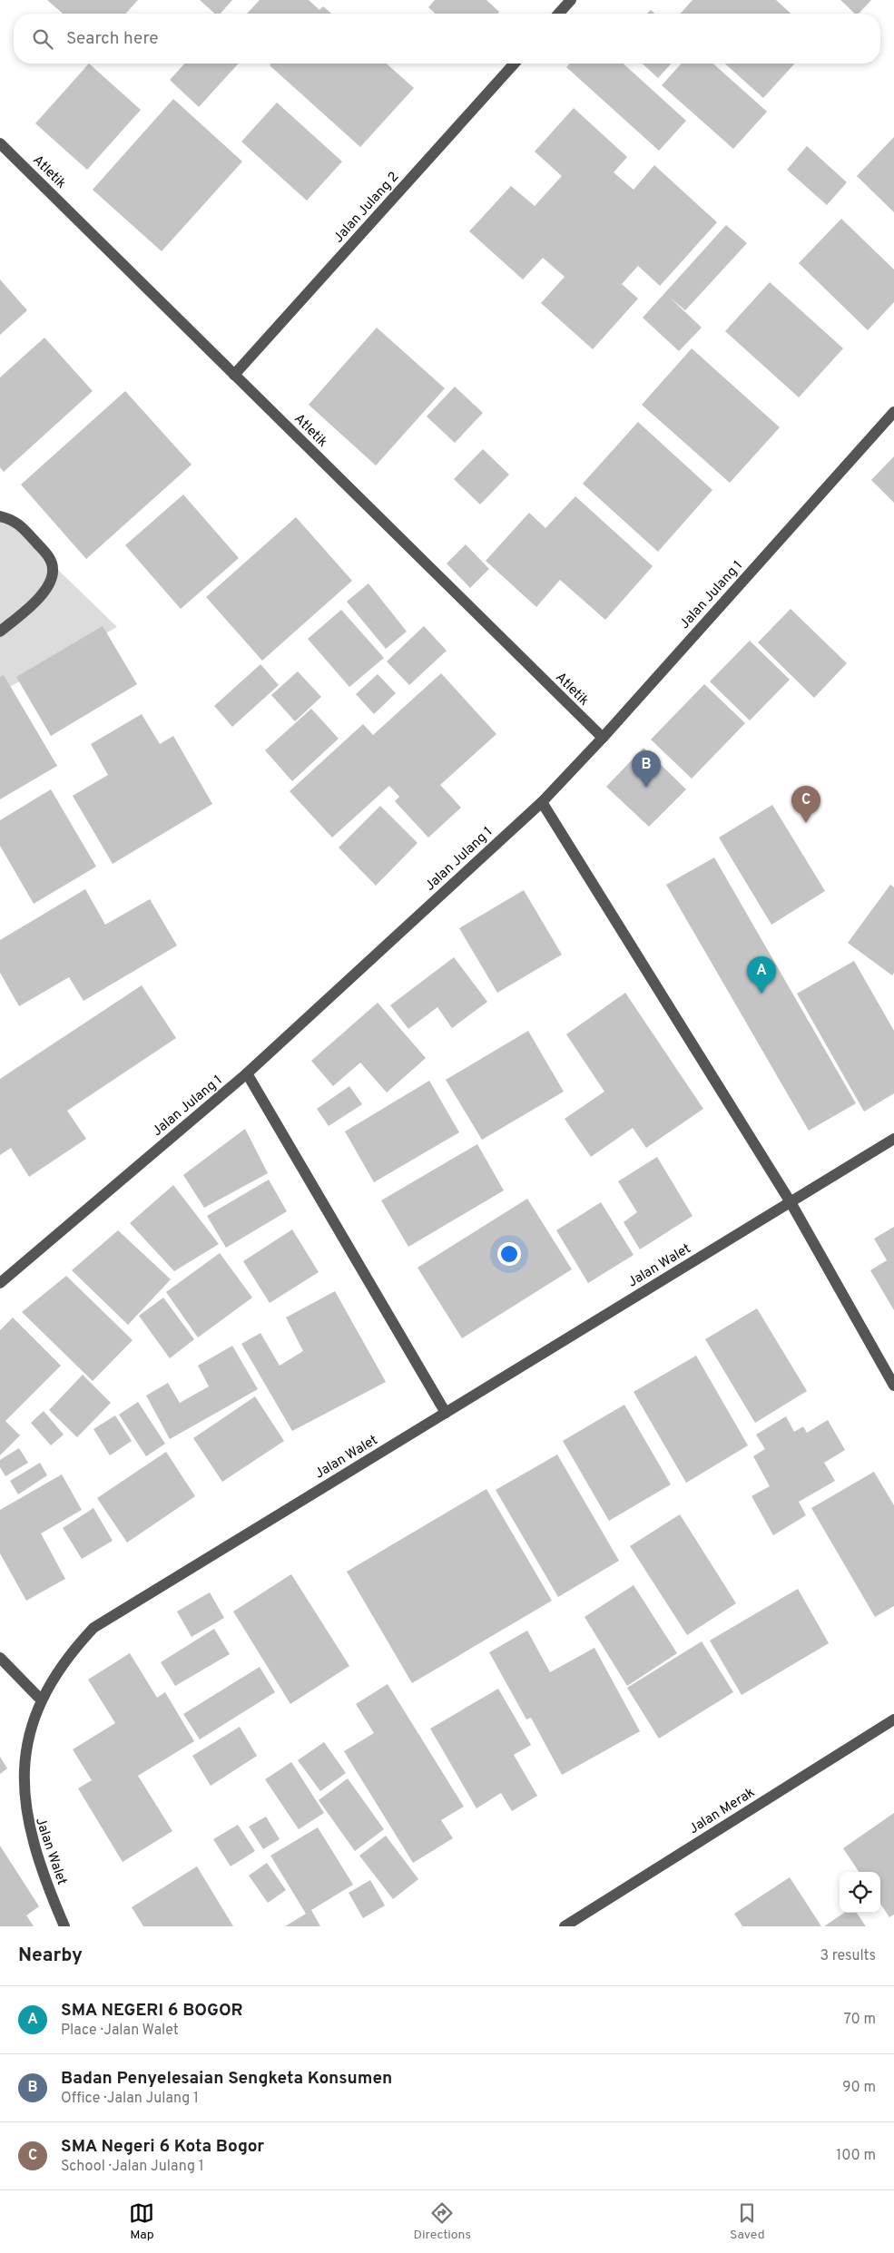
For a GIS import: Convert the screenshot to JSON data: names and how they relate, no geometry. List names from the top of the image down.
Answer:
{
  "streets": {
    "street": [
      "Atletik",
      "Jalan Julang 2",
      "Jalan Julang 1",
      "Jalan Walet",
      "Jalan Merak"
    ]
  },
  "crossings": [
    ["Atletik", "Jalan Julang 2"],
    ["Atletik", "Jalan Julang 1"]
  ],
  "page": {
    "search": "Search here",
    "pins": ["B", "C", "A"],
    "heading": ["Nearby", "3 results"],
    "list": [
      {
        "mark": "A",
        "name": "SMA NEGERI 6 BOGOR",
        "note": "Place · Jalan Walet",
        "value": "70 m"
      },
      {
        "mark": "B",
        "name": "Badan Penyelesaian Sengketa Konsumen",
        "note": "Office · Jalan Julang 1",
        "value": "90 m"
      },
      {
        "mark": "C",
        "name": "SMA Negeri 6 Kota Bogor",
        "note": "School · Jalan Julang 1",
        "value": "100 m"
      }
    ],
    "nav": ["Map", "Directions", "Saved"]
  }
}
